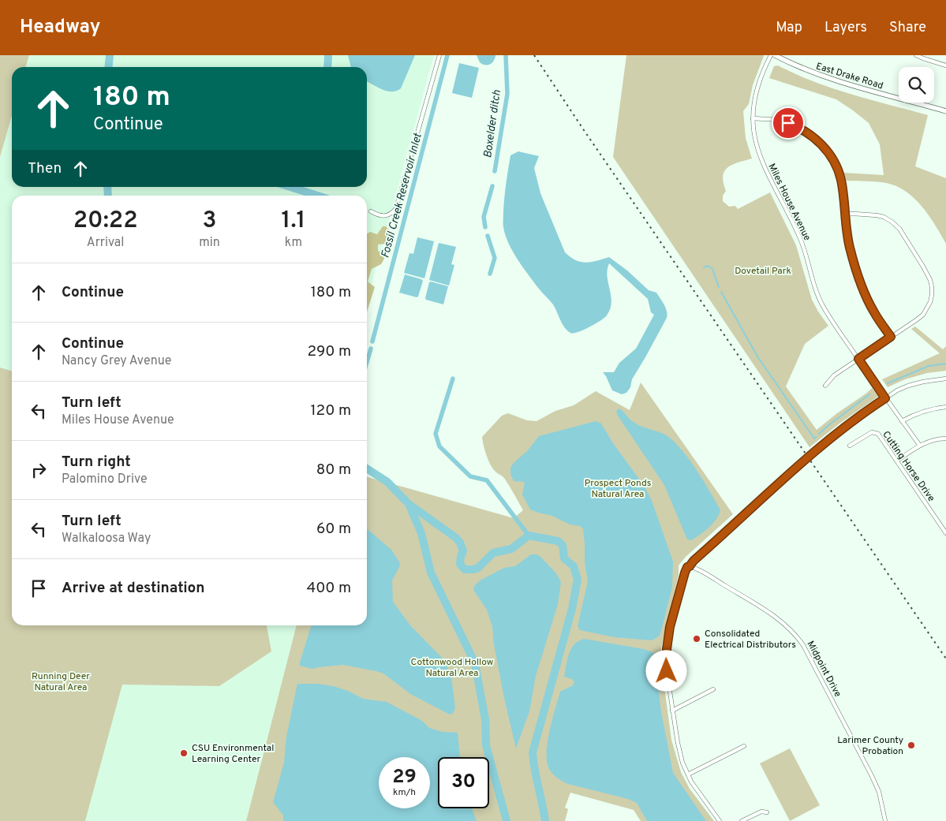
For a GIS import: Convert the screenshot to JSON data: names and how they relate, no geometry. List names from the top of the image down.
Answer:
{
  "streets": {
    "main road": ["East Drake Road"],
    "street": ["Miles House Avenue", "Cutting Horse Drive", "Midpoint Drive"]
  },
  "water": ["Boxelder ditch", "Fossil Creek Reservoir Inlet"],
  "parks": [
    "Dovetail Park",
    "Prospect Ponds Natural Area",
    "Cottonwood Hollow Natural Area",
    "Running Deer Natural Area"
  ],
  "places": ["Consolidated Electrical Distributors", "Larimer County Probation", "CSU Environmental Learning Center"],
  "page": {
    "header": "Headway",
    "nav": ["Map", "Layers", "Share"],
    "turn": ["180 m", "Continue"],
    "then": "Then",
    "eta": [
      "20:22",
      "Arrival",
      "3",
      "min",
      "1.1",
      "km"
    ],
    "list": [
      {
        "name": "Continue",
        "value": "180 m"
      },
      {
        "name": "Continue",
        "note": "Nancy Grey Avenue",
        "value": "290 m"
      },
      {
        "name": "Turn left",
        "note": "Miles House Avenue",
        "value": "120 m"
      },
      {
        "name": "Turn right",
        "note": "Palomino Drive",
        "value": "80 m"
      },
      {
        "name": "Turn left",
        "note": "Walkaloosa Way",
        "value": "60 m"
      },
      {
        "name": "Arrive at destination",
        "value": "400 m"
      }
    ],
    "speed": "29 km/h",
    "limit": "30"
  }
}
